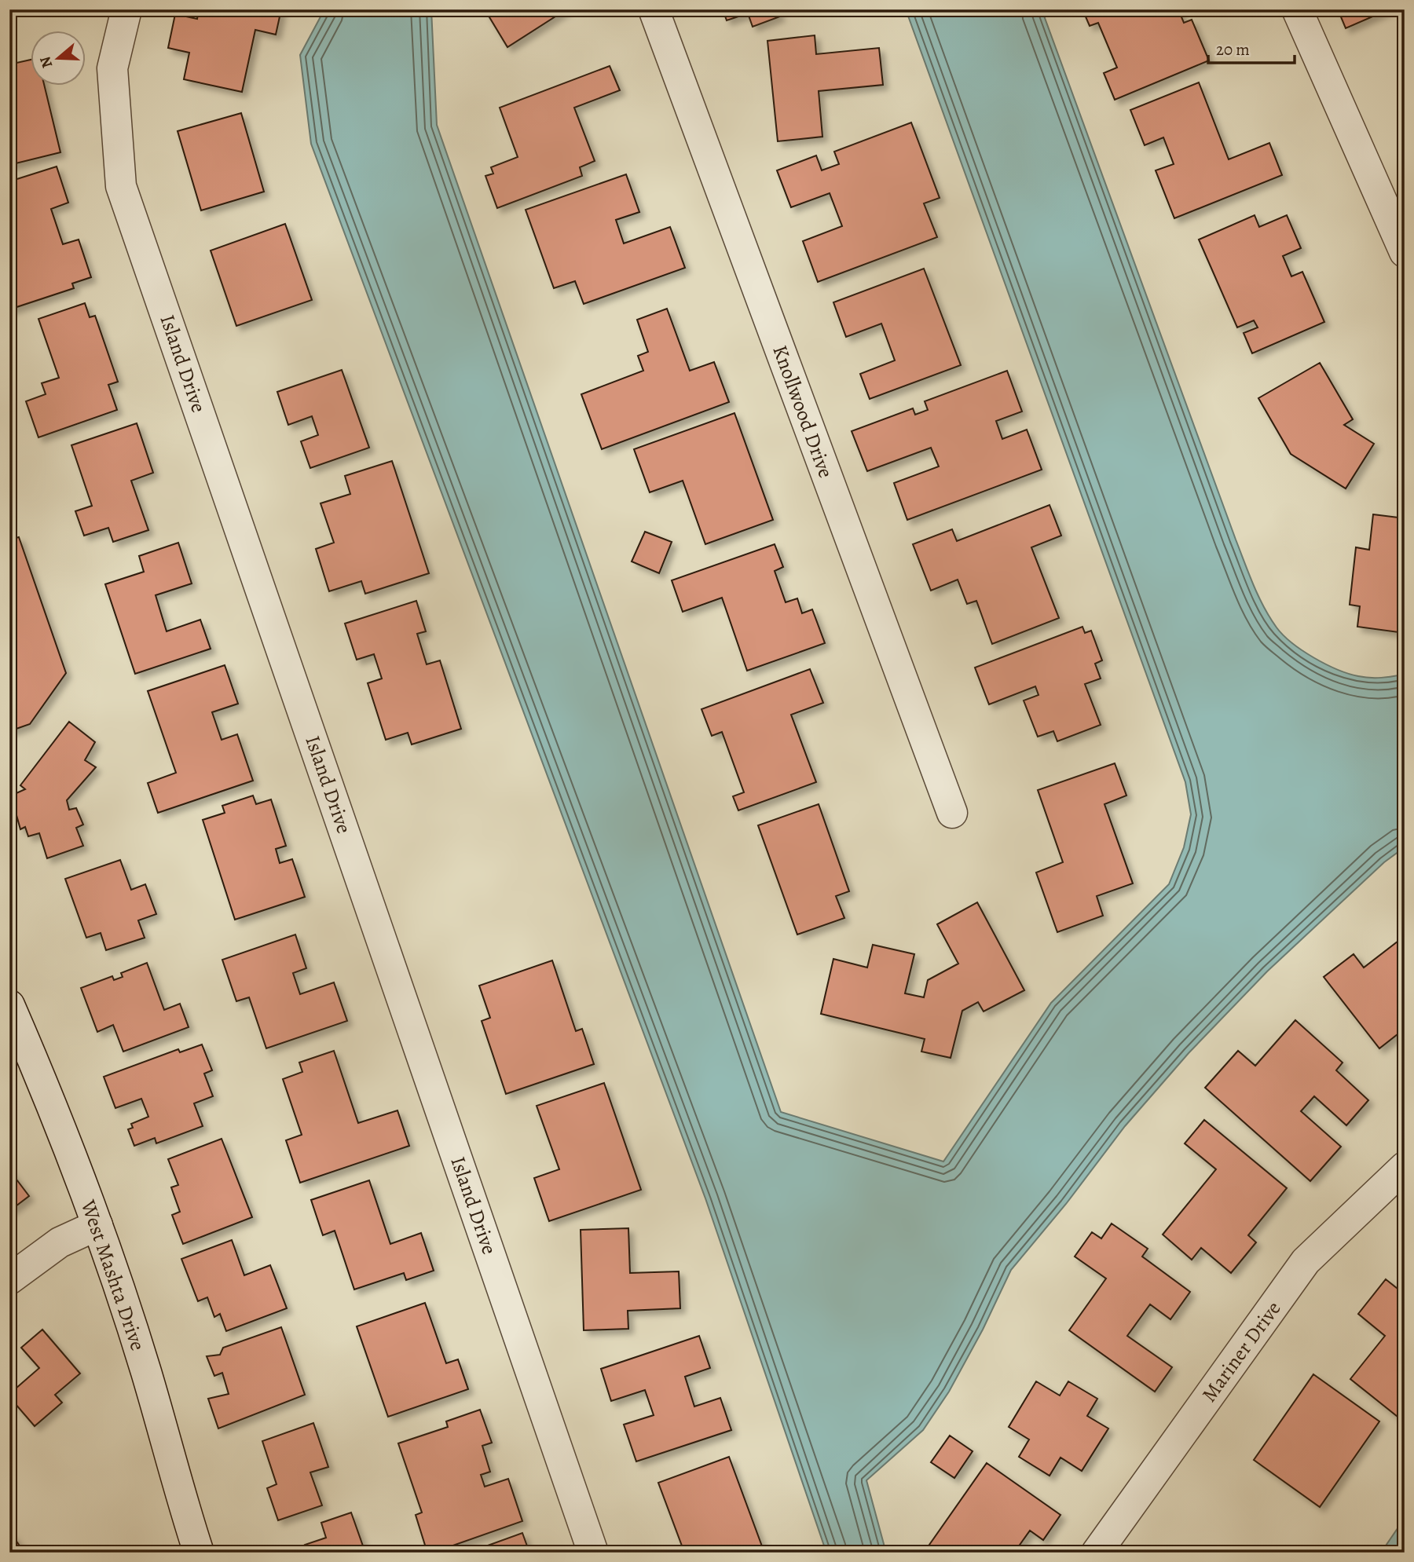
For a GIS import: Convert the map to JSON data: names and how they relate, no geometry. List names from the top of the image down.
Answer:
{
  "streets": {
    "street": [
      "Island Drive",
      "Knollwood Drive",
      "West Mashta Drive",
      "Mariner Drive"
    ]
  },
  "scale_bar": "20 m",
  "north": "left"
}
